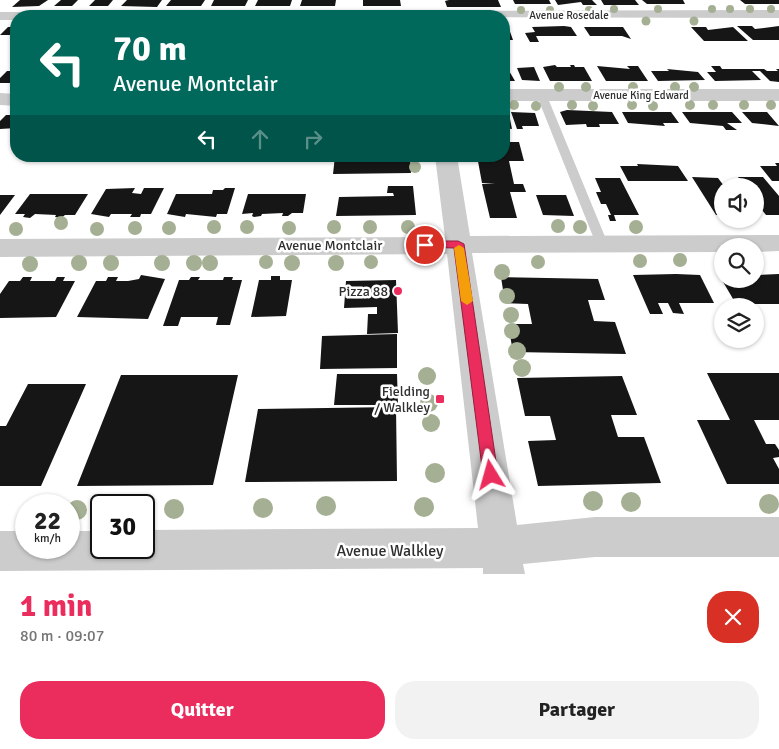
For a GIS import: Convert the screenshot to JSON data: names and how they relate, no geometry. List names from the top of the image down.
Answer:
{
  "streets": {
    "street": [
      "Avenue Rosedale",
      "Avenue King Edward",
      "Avenue Montclair",
      "Avenue Walkley"
    ]
  },
  "places": {
    "other": ["Pizza 88"],
    "transit": ["Fielding / Walkley"]
  },
  "page": {
    "turn": ["70 m", "Avenue Montclair"],
    "speed": "22 km/h",
    "limit": "30",
    "heading": ["1 min", "80 m · 09:07"],
    "buttons": ["Quitter", "Partager"]
  }
}
